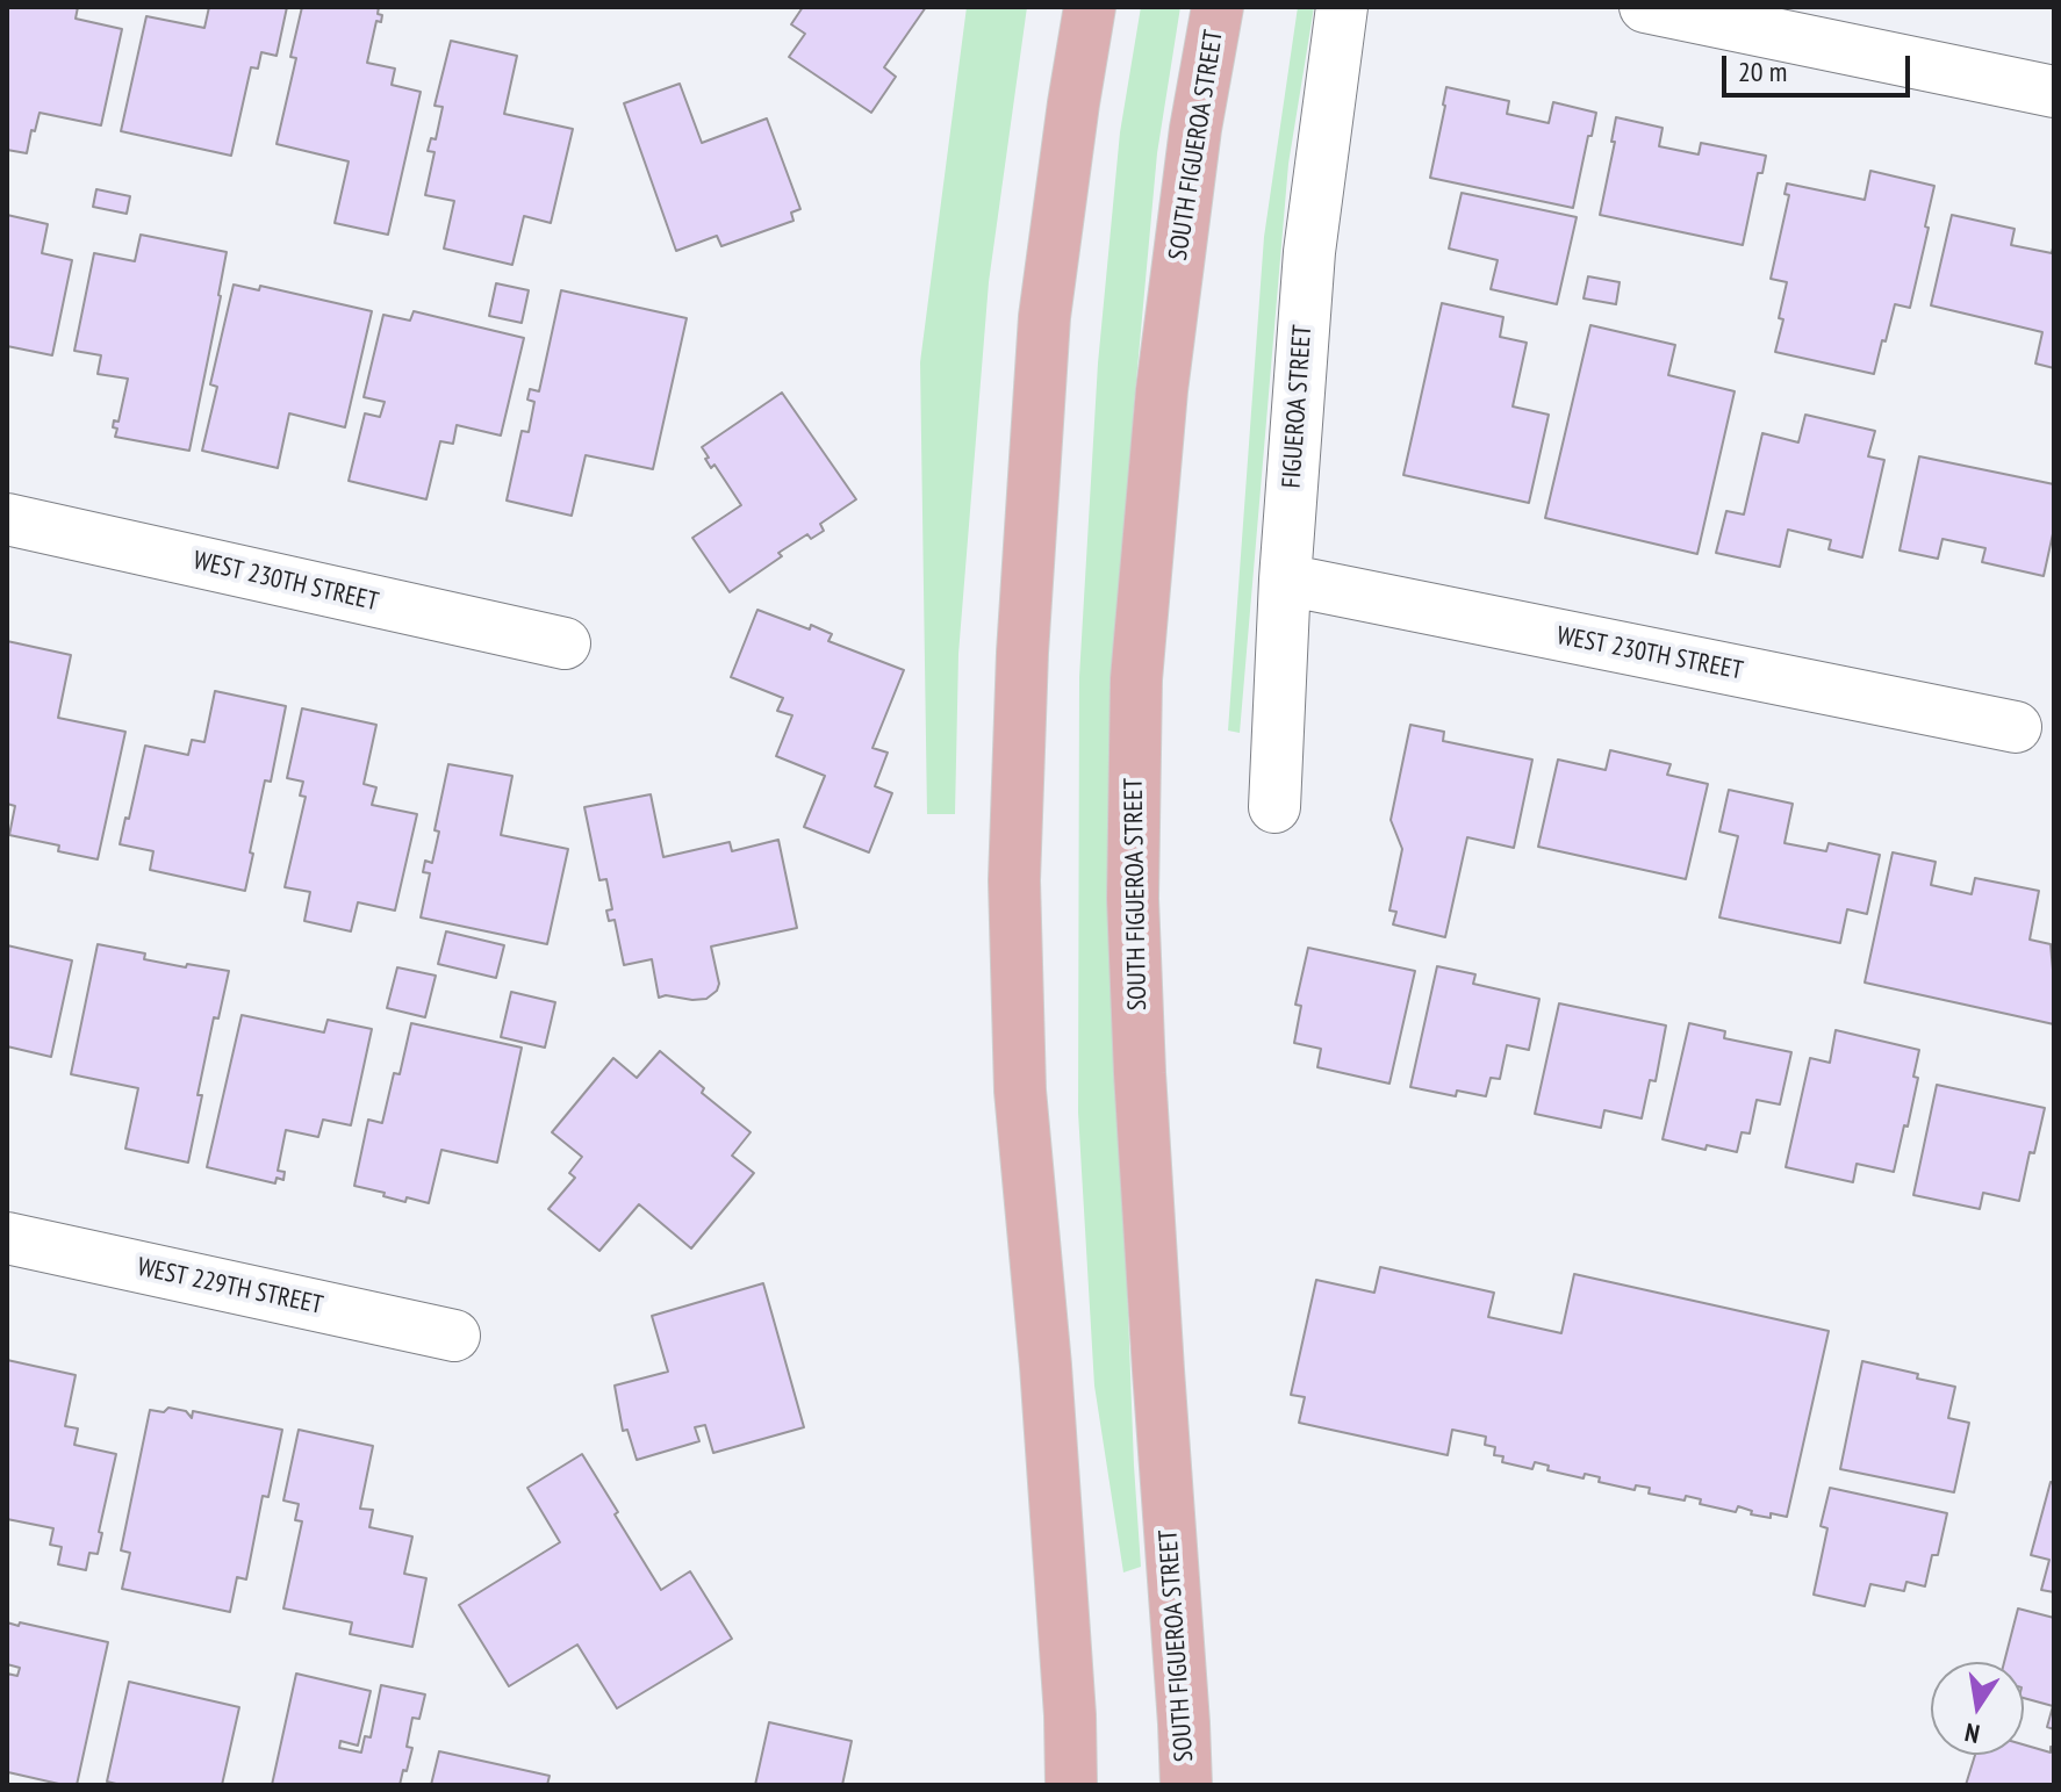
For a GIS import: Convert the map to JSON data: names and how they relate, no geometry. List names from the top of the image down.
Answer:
{
  "streets": {
    "main road": ["SOUTH FIGUEROA STREET"],
    "street": ["FIGUEROA STREET", "WEST 230TH STREET", "WEST 229TH STREET"]
  },
  "crossings": [
    ["FIGUEROA STREET", "WEST 230TH STREET"]
  ],
  "scale_bar": "20 m",
  "north": "bottom"
}
